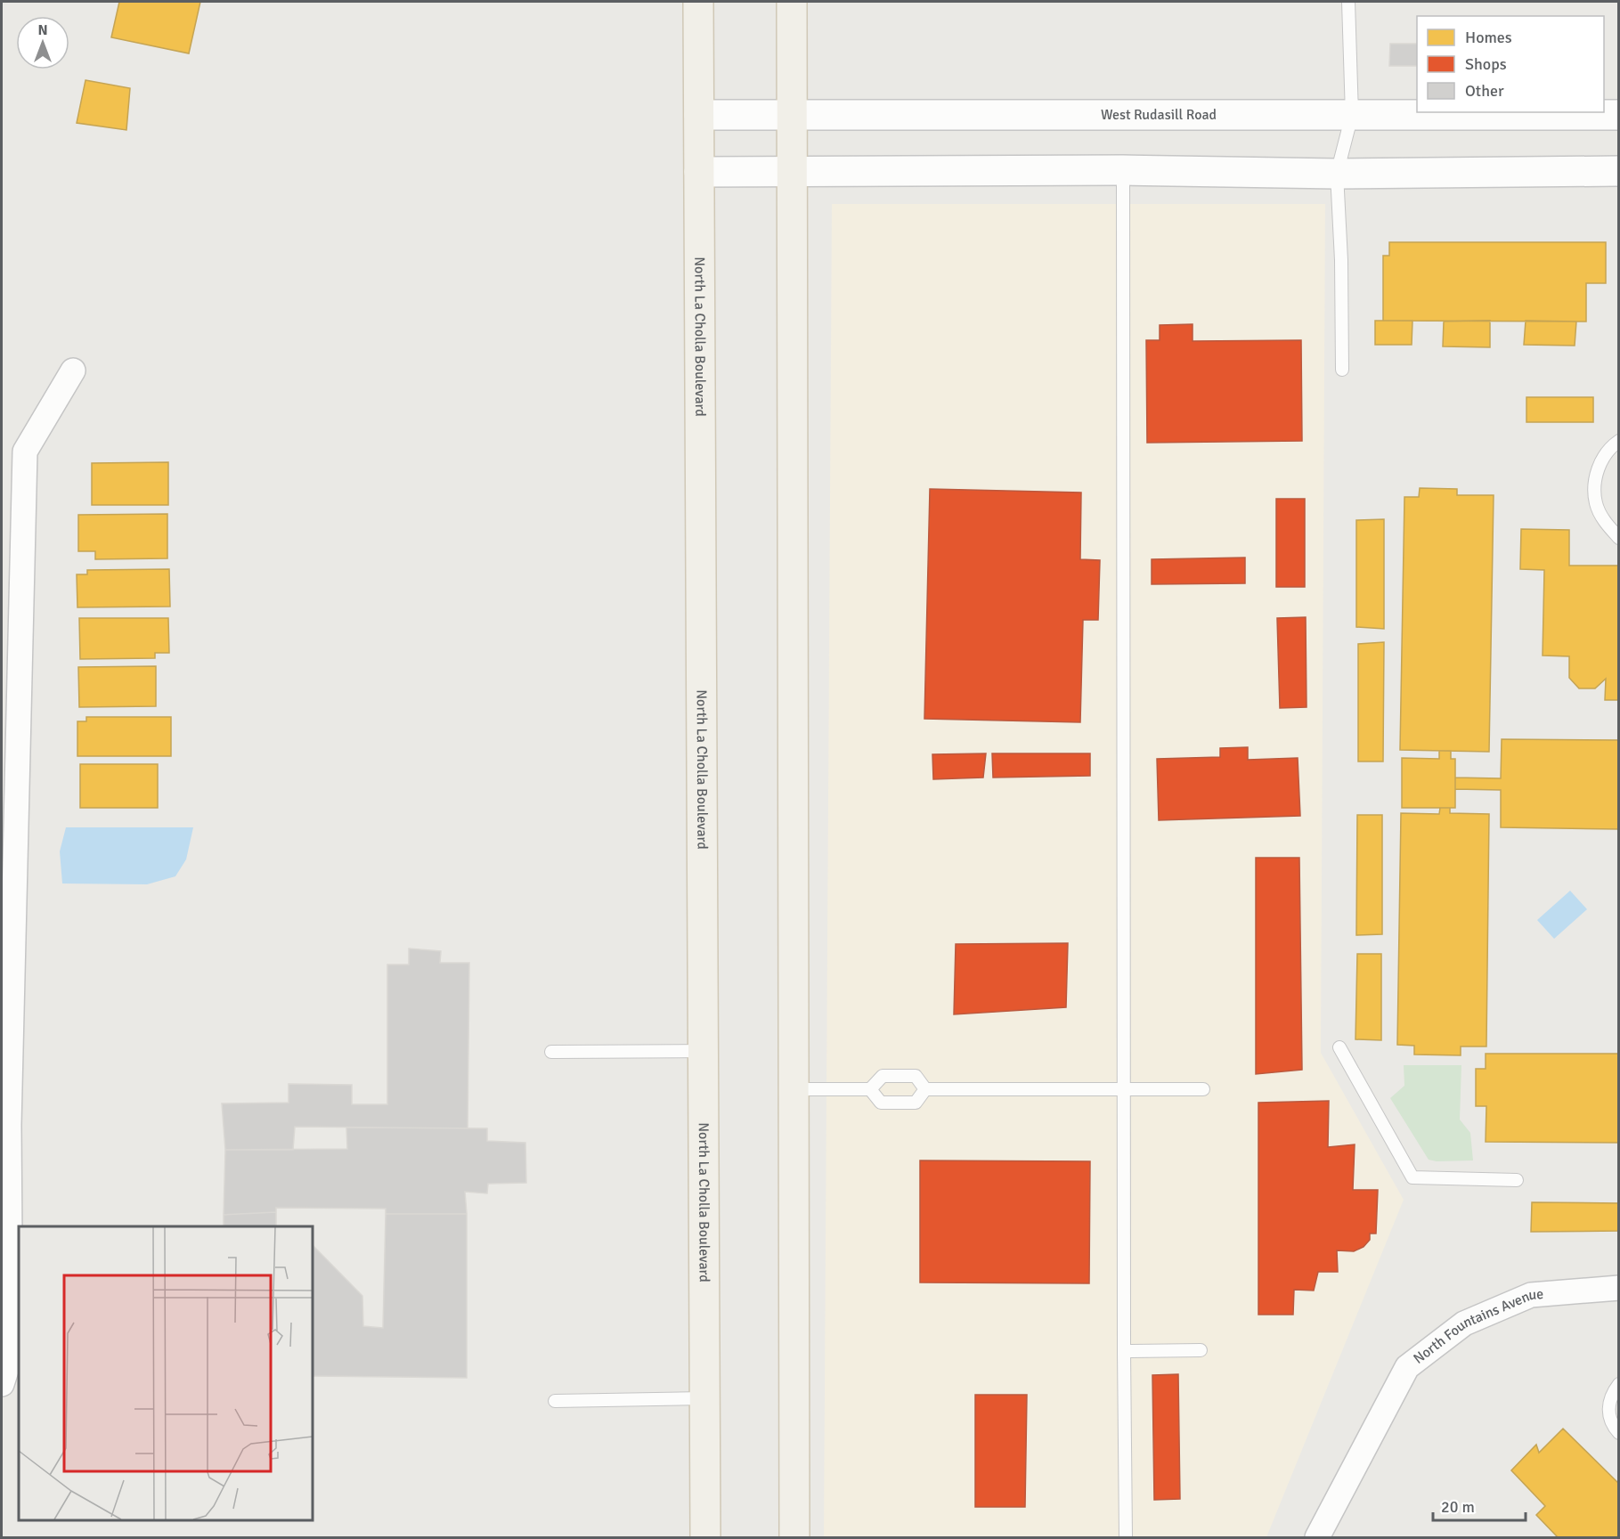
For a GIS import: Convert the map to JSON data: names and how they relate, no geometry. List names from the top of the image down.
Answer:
{
  "streets": {
    "main road": ["North La Cholla Boulevard"],
    "street": ["West Rudasill Road", "North Fountains Avenue"]
  },
  "crossings": [
    ["West Rudasill Road", "North La Cholla Boulevard"]
  ],
  "legend": ["Homes", "Shops", "Other"],
  "scale_bar": "20 m",
  "north": "top"
}
